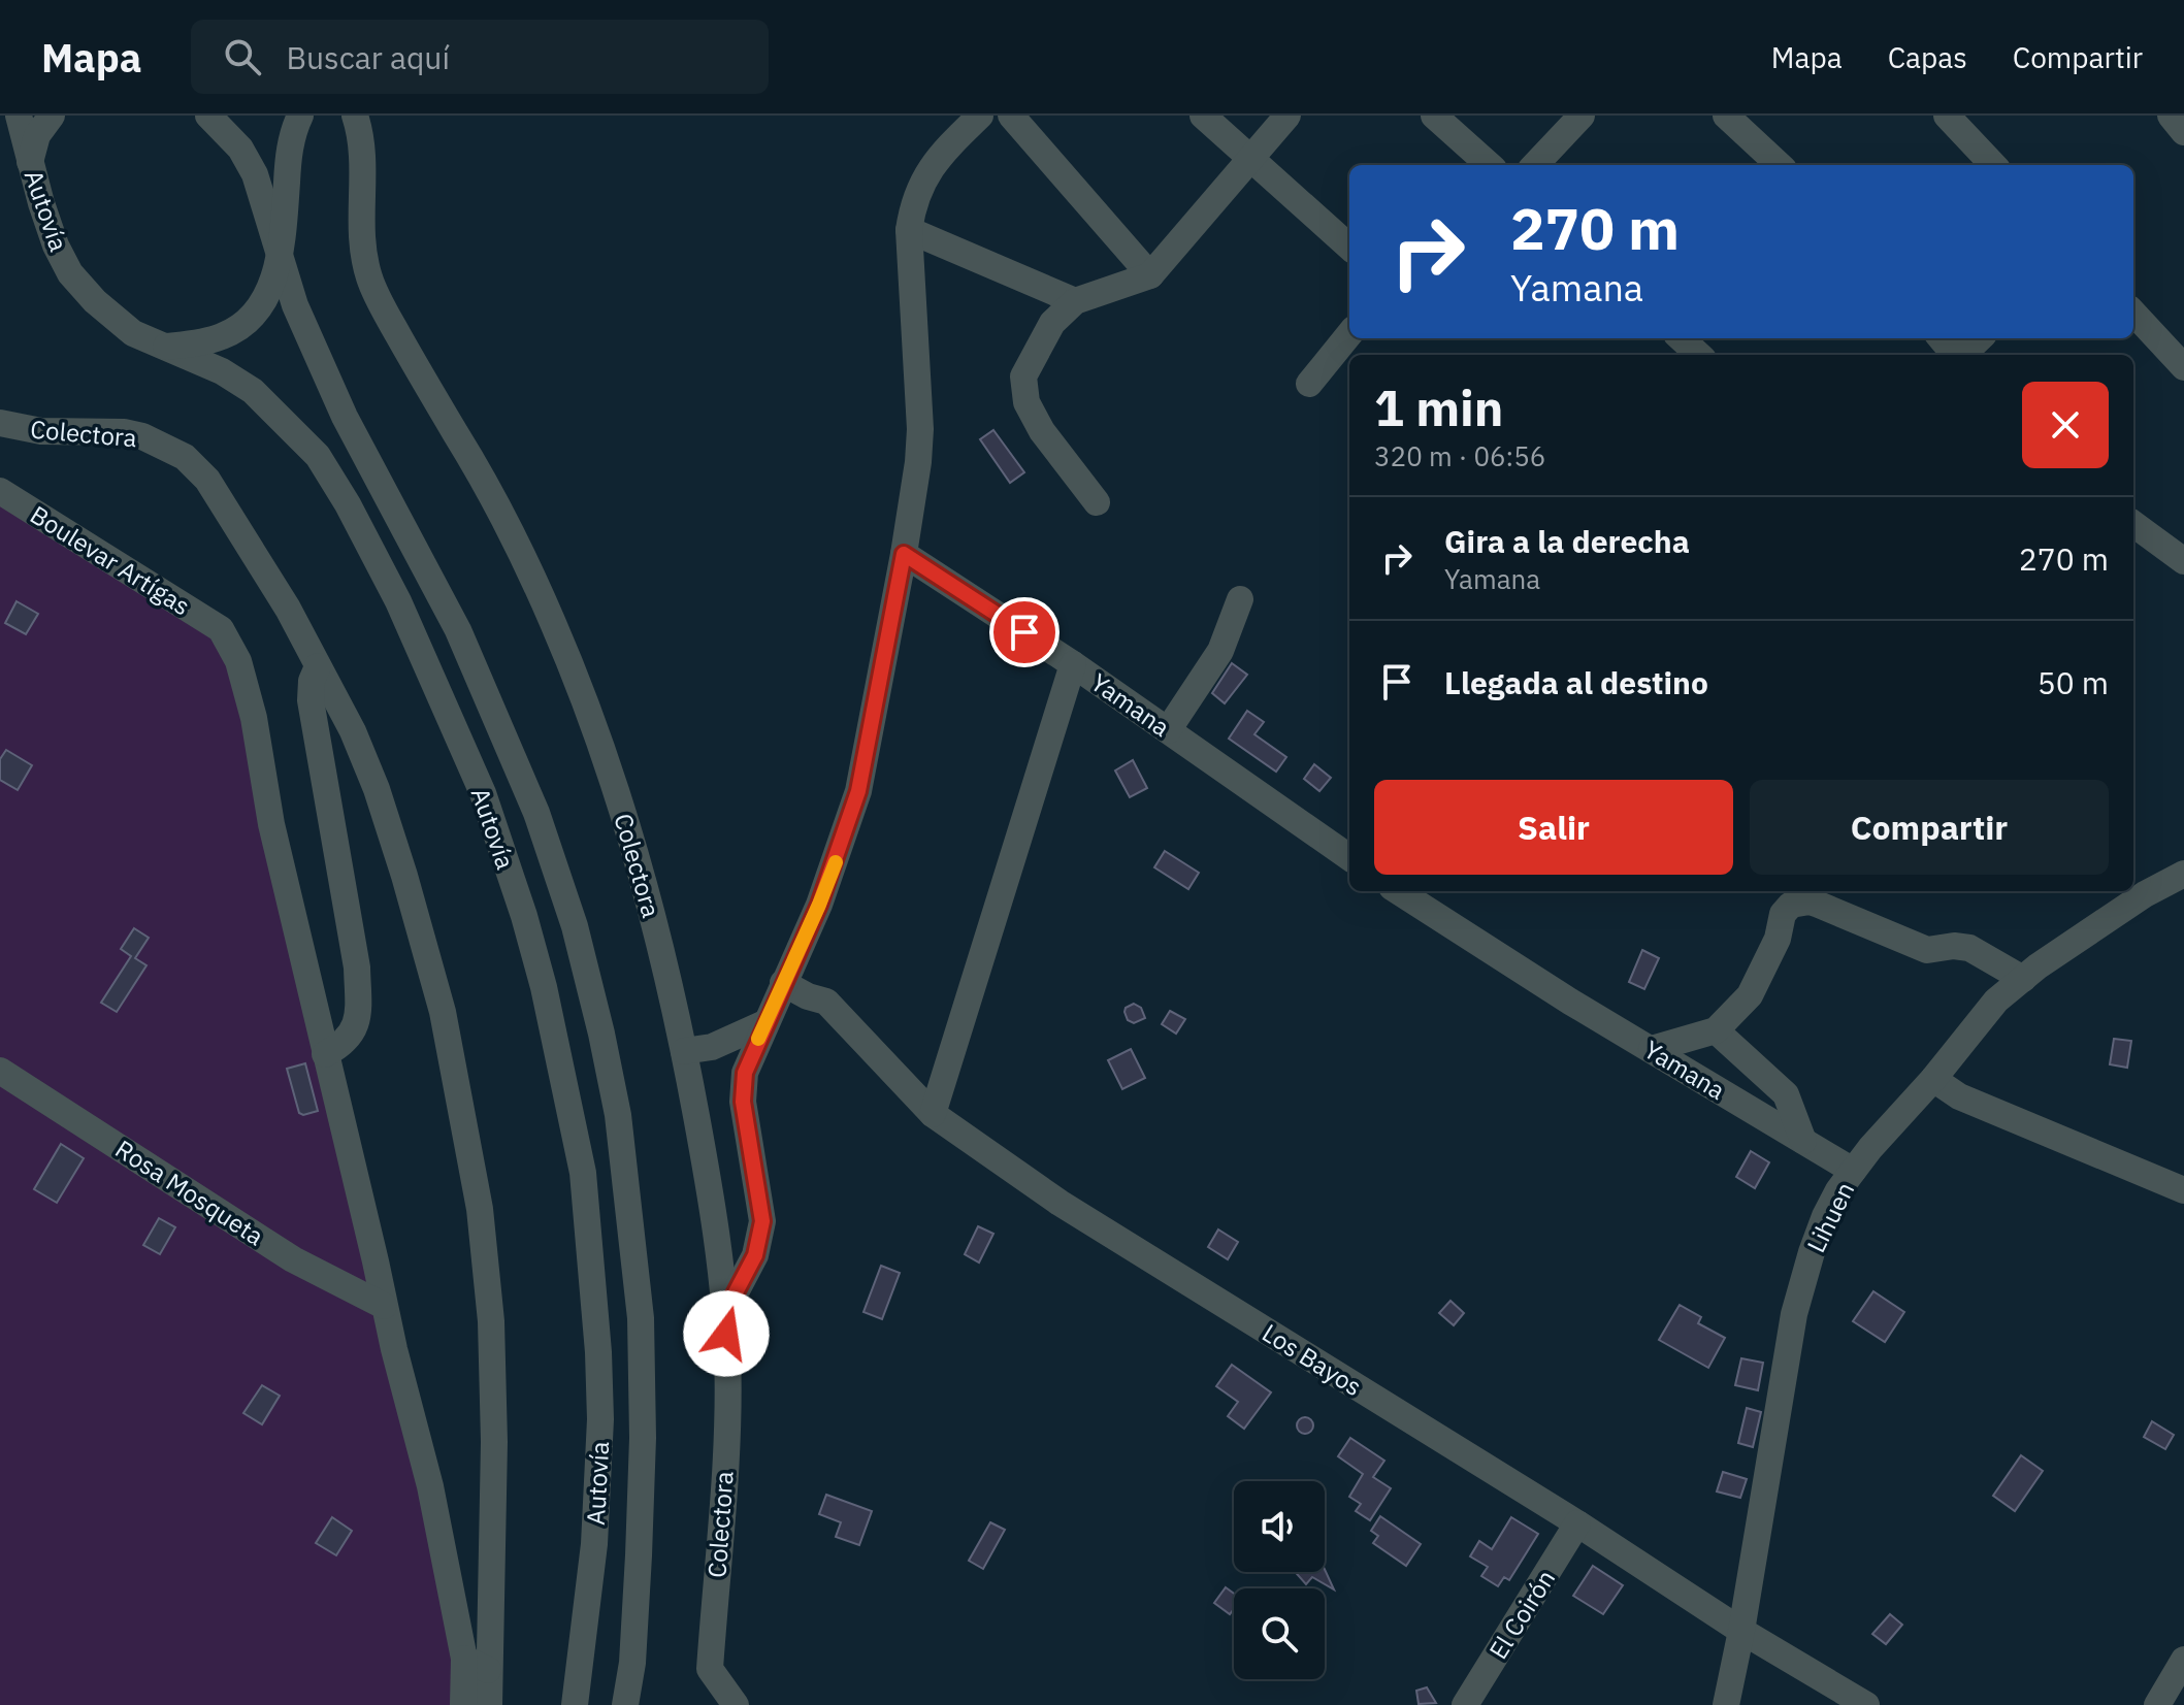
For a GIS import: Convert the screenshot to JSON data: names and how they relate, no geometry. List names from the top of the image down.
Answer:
{
  "streets": {
    "street": [
      "Autovía",
      "Colectora",
      "Boulevar Artígas",
      "Yamana",
      "Rosa Mosqueta",
      "Lihuen",
      "Los Bayos",
      "El Coirón"
    ]
  },
  "crossings": [
    ["Yamana", "Lihuen"],
    ["Lihuen", "Los Bayos"],
    ["Los Bayos", "El Coirón"]
  ],
  "page": {
    "header": "Mapa",
    "search": "Buscar aquí",
    "nav": ["Mapa", "Capas", "Compartir"],
    "turn": ["270 m", "Yamana"],
    "heading": ["1 min", "320 m · 06:56"],
    "list": [
      {
        "name": "Gira a la derecha",
        "note": "Yamana",
        "value": "270 m"
      },
      {
        "name": "Llegada al destino",
        "value": "50 m"
      }
    ],
    "buttons": ["Salir", "Compartir"]
  }
}
